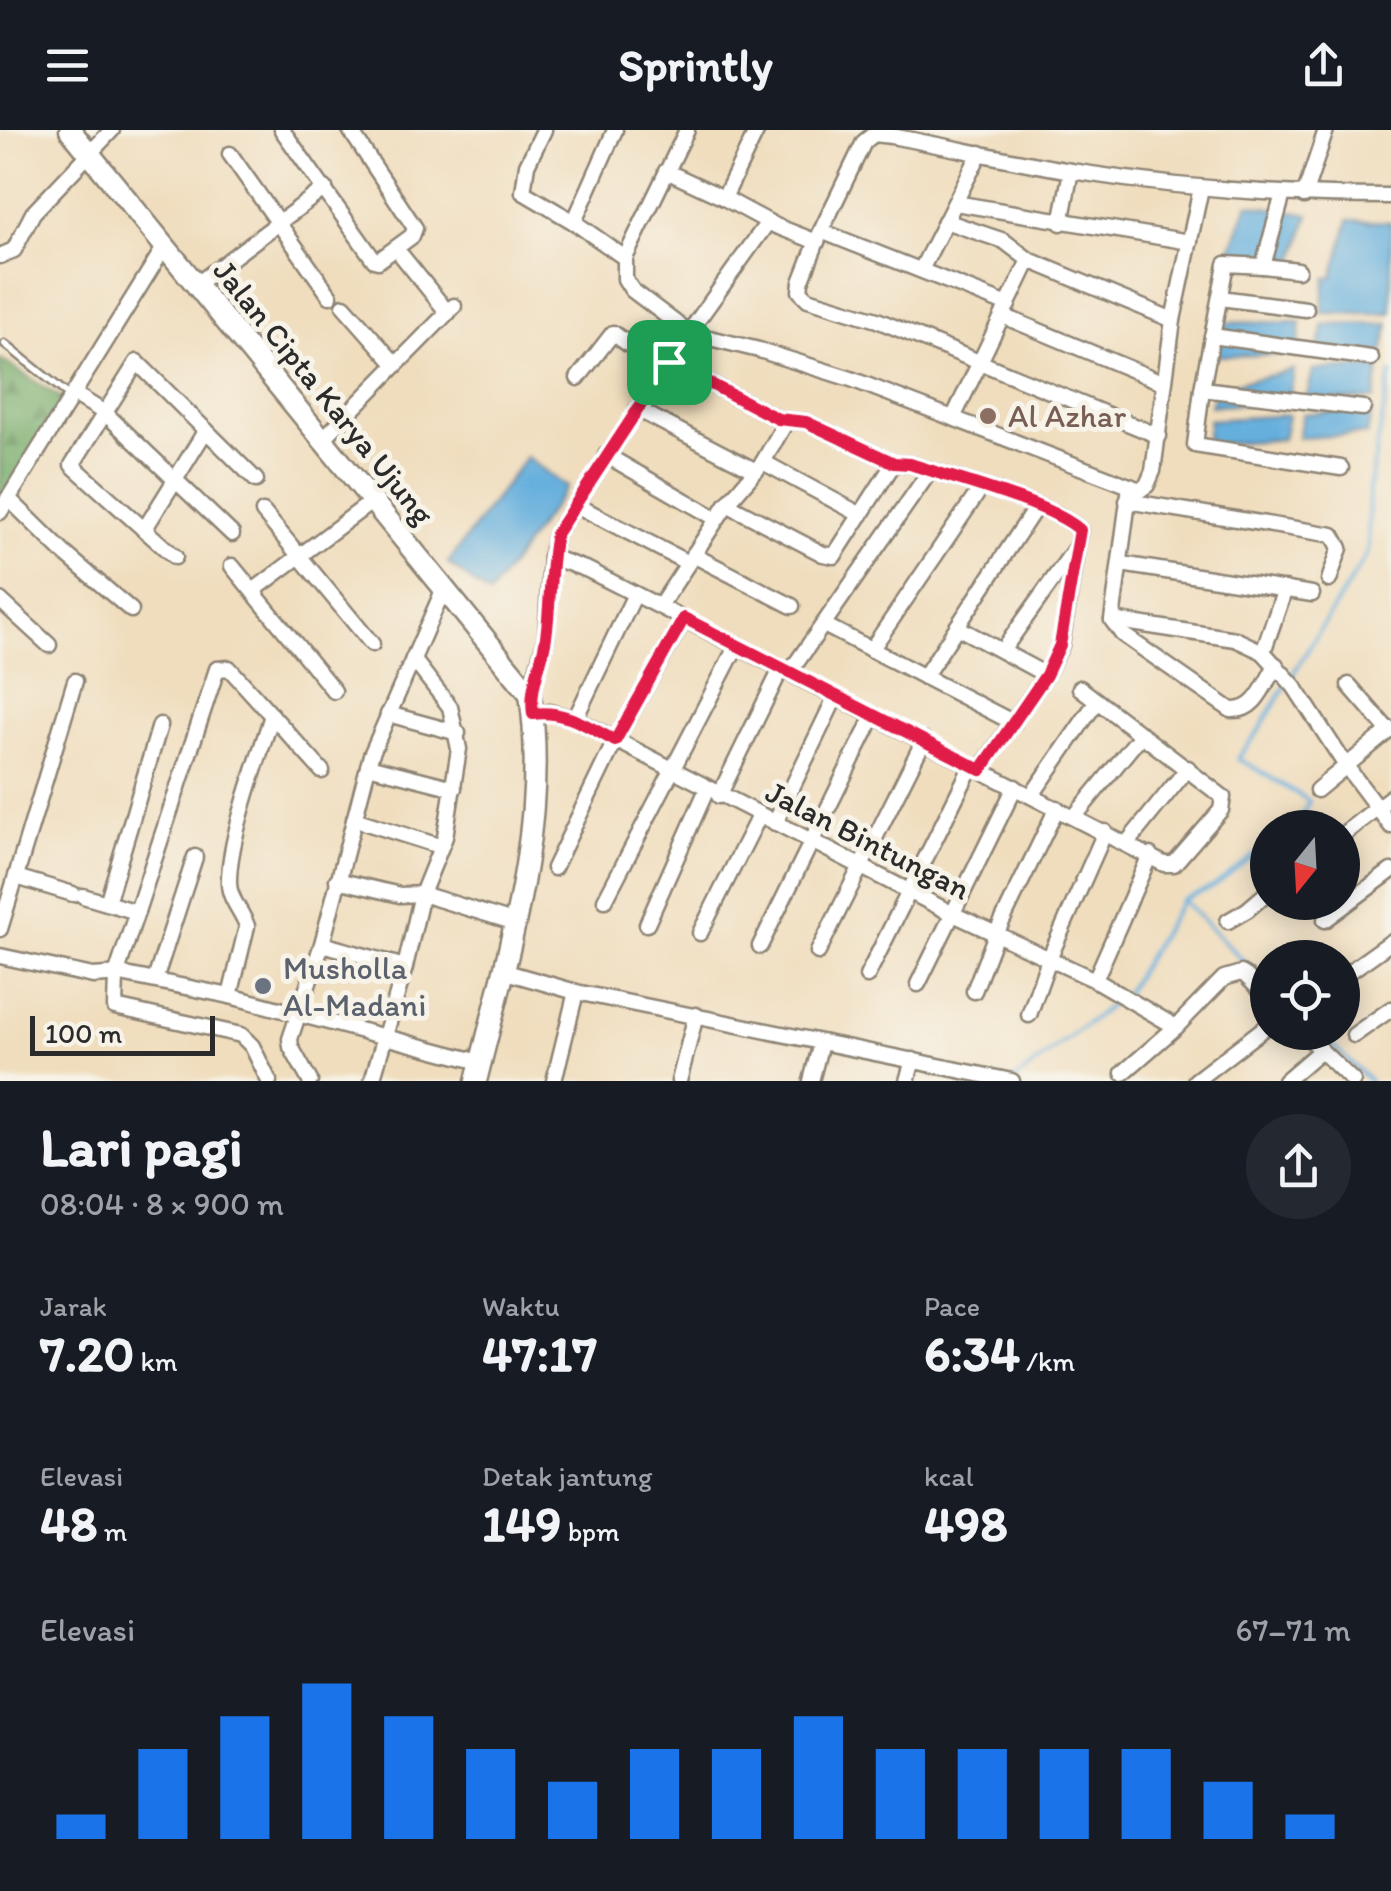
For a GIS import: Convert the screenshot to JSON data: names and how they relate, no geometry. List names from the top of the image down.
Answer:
{
  "streets": {
    "main road": ["Jalan Cipta Karya Ujung"],
    "street": ["Jalan Bintungan"]
  },
  "crossings": [
    ["Jalan Cipta Karya Ujung", "Jalan Bintungan"]
  ],
  "places": ["Al Azhar", "Musholla Al-Madani"],
  "scale_bar": "100 m",
  "north": "bottom",
  "page": {
    "header": "Sprintly",
    "scale": "100 m",
    "heading": ["Lari pagi", "08:04 · 8 × 900 m"],
    "stats": [
      ["Jarak", "7.20 km"],
      ["Waktu", "47:17"],
      ["Pace", "6:34 /km"],
      ["Elevasi", "48 m"],
      ["Detak jantung", "149 bpm"],
      ["kcal", "498"]
    ],
    "chart": ["Elevasi", "67–71 m"]
  }
}
